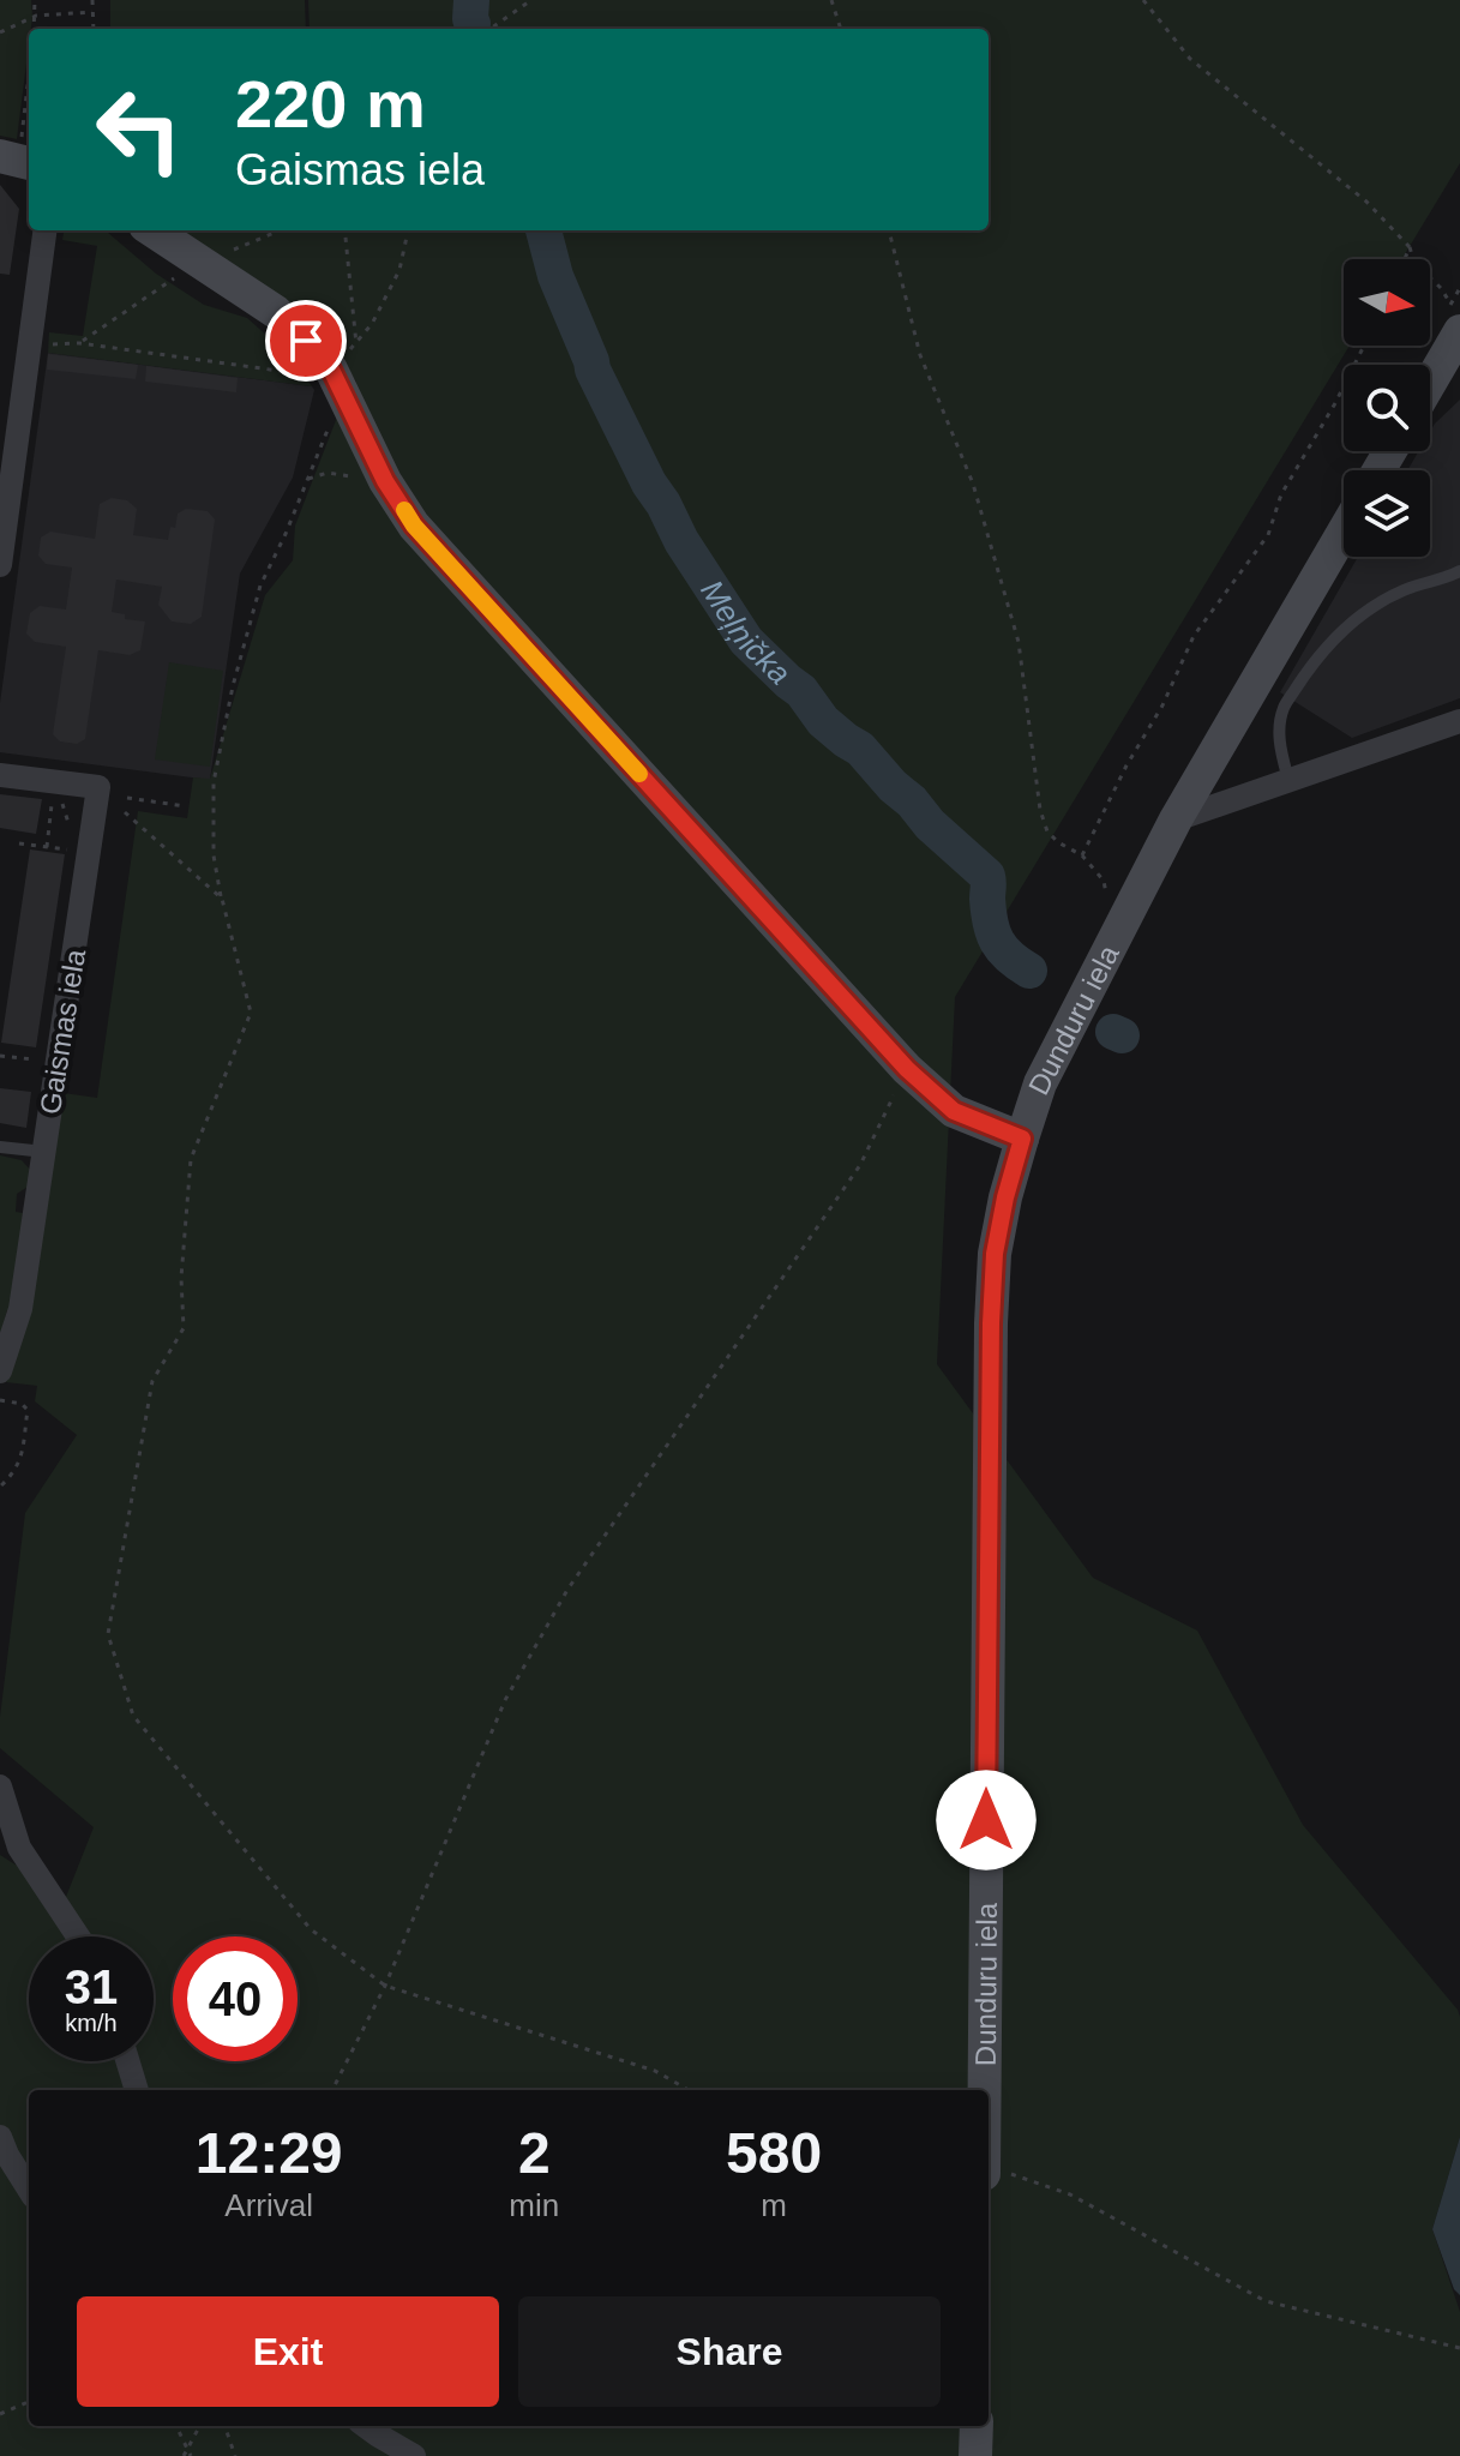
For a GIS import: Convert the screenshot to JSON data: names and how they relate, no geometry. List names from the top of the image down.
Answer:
{
  "streets": {
    "street": ["Dunduru iela", "Gaismas iela"]
  },
  "water": ["Meļņička"],
  "north": "right",
  "page": {
    "turn": ["220 m", "Gaismas iela"],
    "speed": "31 km/h",
    "limit": "40",
    "eta": [
      "12:29",
      "Arrival",
      "2",
      "min",
      "580",
      "m"
    ],
    "buttons": ["Exit", "Share"]
  }
}
